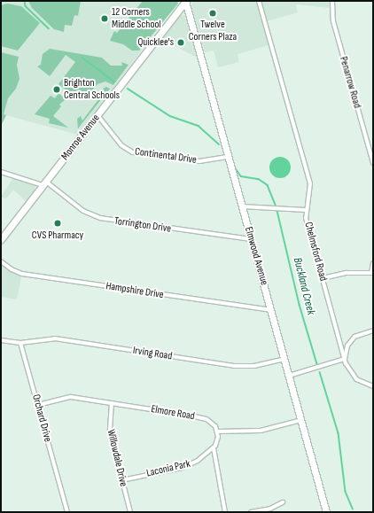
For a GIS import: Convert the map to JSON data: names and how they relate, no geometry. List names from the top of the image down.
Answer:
{
  "streets": {
    "main road": ["Monroe Avenue", "Elmwood Avenue"],
    "street": [
      "Penarrow Road",
      "Continental Drive",
      "Torrington Drive",
      "Chelmsford Road",
      "Hampshire Drive",
      "Irving Road",
      "Elmore Road",
      "Orchard Drive",
      "Willowdale Drive",
      "Laconia Park"
    ]
  },
  "crossings": [
    ["Monroe Avenue", "Continental Drive"],
    ["Monroe Avenue", "Torrington Drive"],
    ["Monroe Avenue", "Elmwood Avenue"],
    ["Continental Drive", "Elmwood Avenue"],
    ["Torrington Drive", "Elmwood Avenue"],
    ["Elmwood Avenue", "Hampshire Drive"],
    ["Elmwood Avenue", "Irving Road"],
    ["Irving Road", "Orchard Drive"],
    ["Elmore Road", "Orchard Drive"],
    ["Elmore Road", "Willowdale Drive"],
    ["Willowdale Drive", "Laconia Park"]
  ],
  "water": ["Buckland Creek"],
  "places": [
    "Twelve Corners Plaza",
    "12 Corners Middle School",
    "Quicklee's",
    "Brighton Central Schools",
    "CVS Pharmacy"
  ]
}
